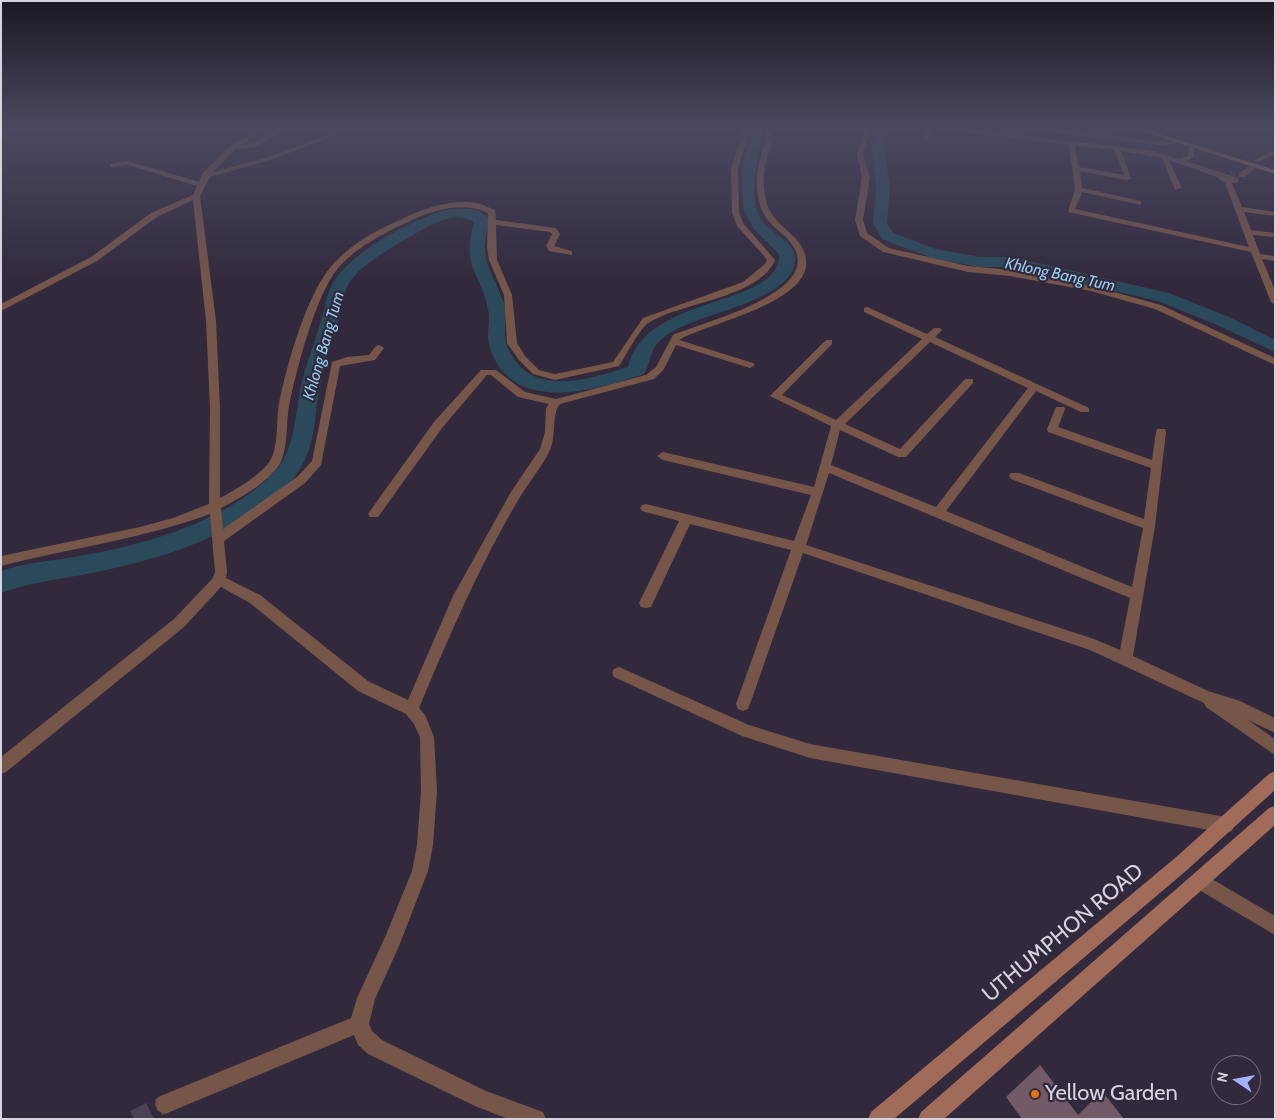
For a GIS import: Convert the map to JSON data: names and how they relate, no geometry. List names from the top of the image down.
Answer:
{
  "streets": {
    "street": ["UTHUMPHON ROAD"]
  },
  "water": ["Khlong Bang Tum"],
  "places": ["Yellow Garden"],
  "north": "left"
}
